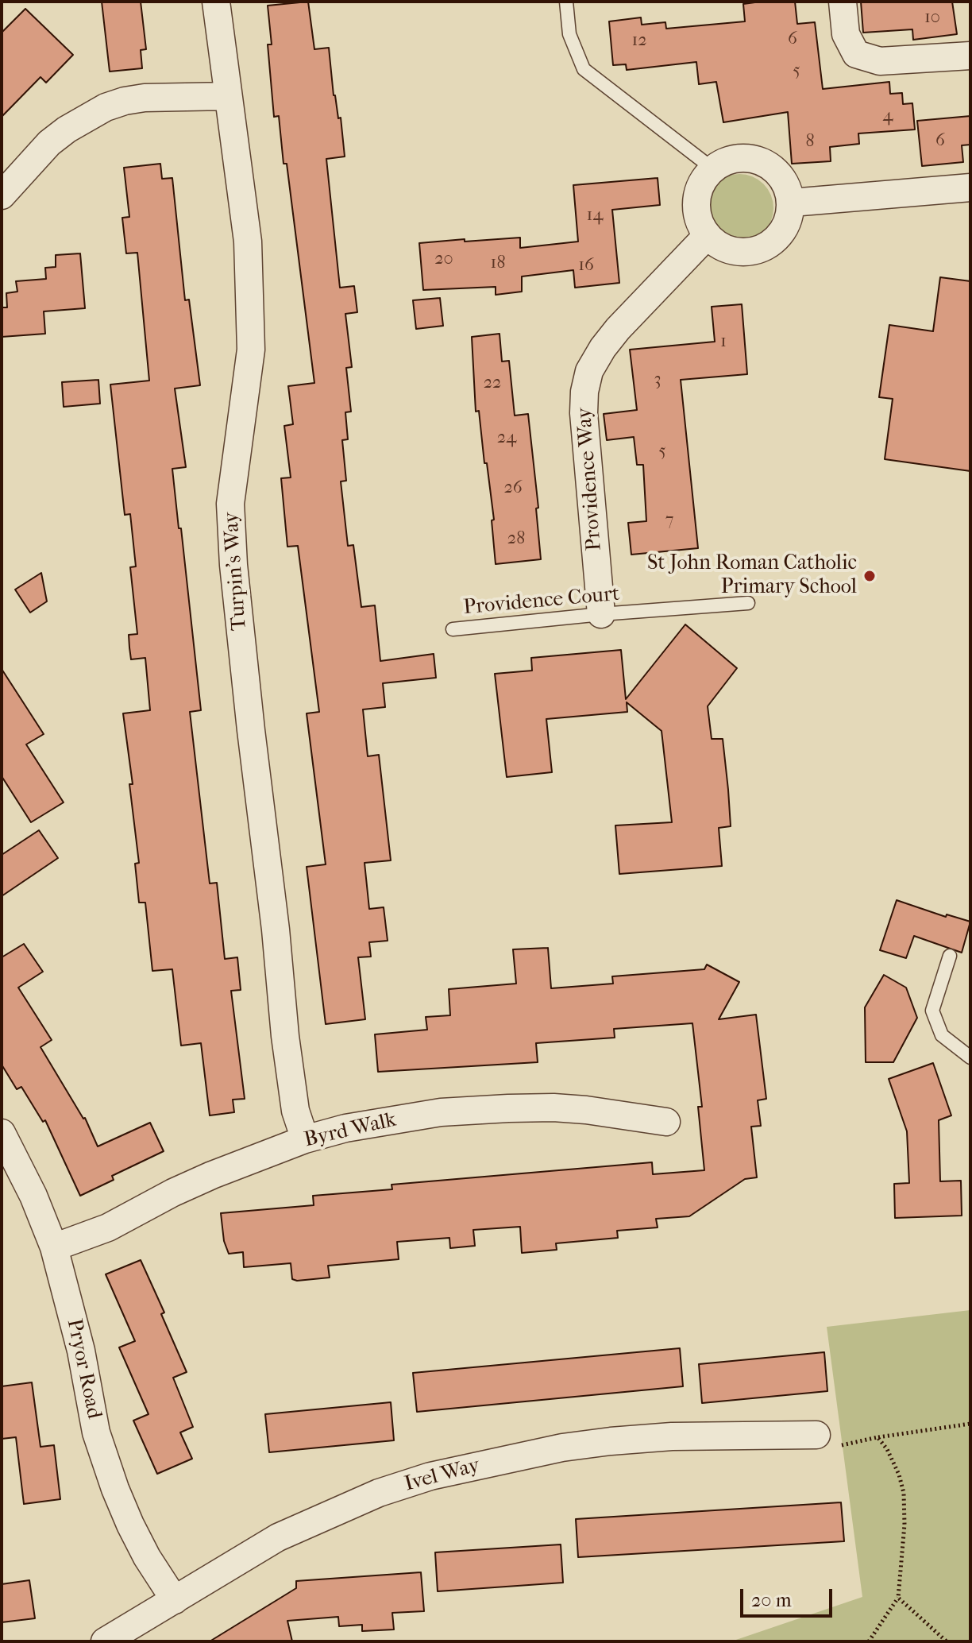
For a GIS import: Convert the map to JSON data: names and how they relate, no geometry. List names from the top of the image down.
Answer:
{
  "streets": {
    "street": [
      "Providence Way",
      "Turpin's Way",
      "Byrd Walk",
      "Pryor Road",
      "Ivel Way"
    ],
    "lane": ["Providence Court"]
  },
  "crossings": [
    ["Providence Way", "Providence Court"],
    ["Turpin's Way", "Byrd Walk"],
    ["Byrd Walk", "Pryor Road"],
    ["Pryor Road", "Ivel Way"]
  ],
  "places": ["St John Roman Catholic Primary School"],
  "house_numbers": [
    "10",
    "6",
    "12",
    "5",
    "4",
    "6",
    "8",
    "14",
    "20",
    "18",
    "16",
    "1",
    "3",
    "22",
    "24",
    "5",
    "26",
    "7",
    "28"
  ],
  "scale_bar": "20 m"
}
